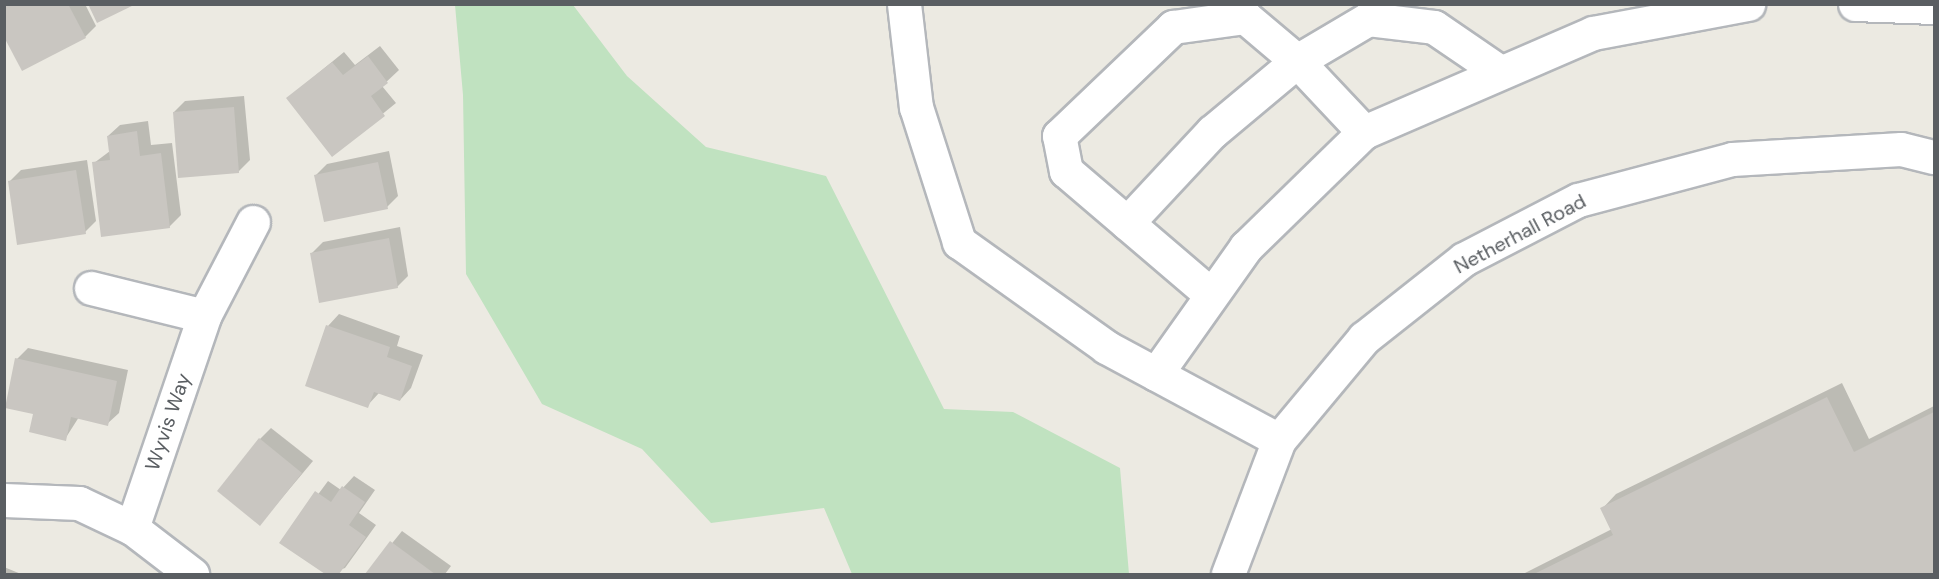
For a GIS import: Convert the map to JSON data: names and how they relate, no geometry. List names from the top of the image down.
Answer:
{
  "streets": {
    "street": ["Netherhall Road", "Wyvis Way"]
  }
}
